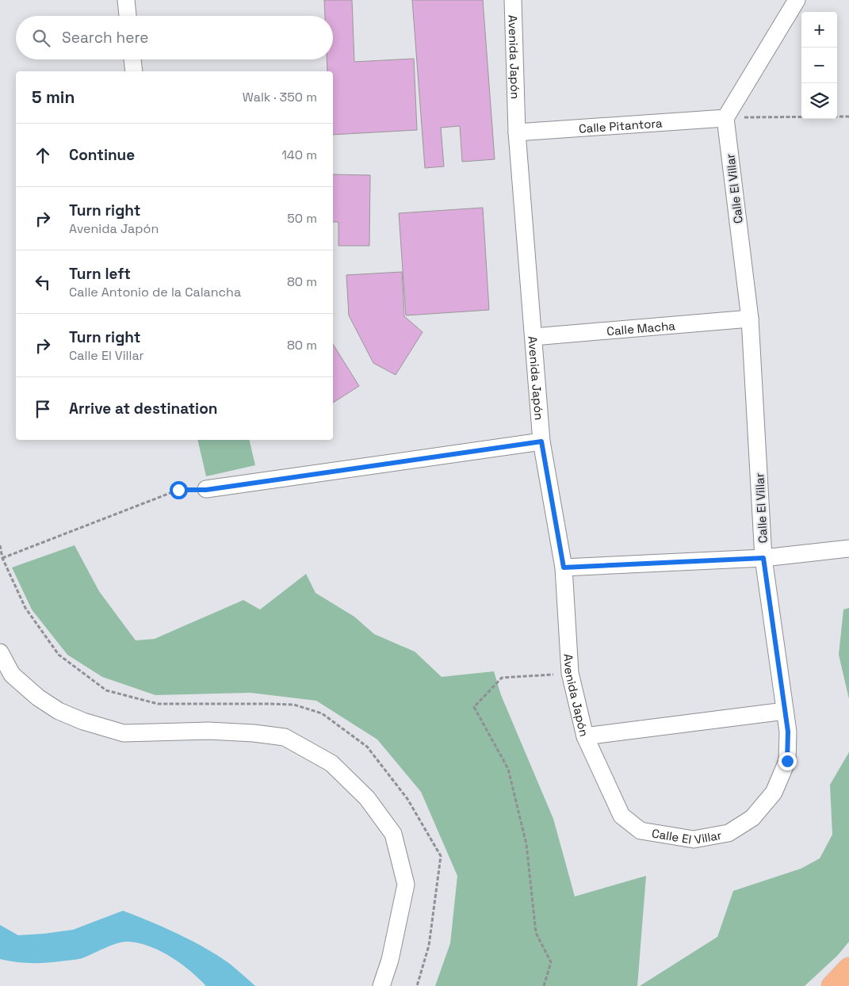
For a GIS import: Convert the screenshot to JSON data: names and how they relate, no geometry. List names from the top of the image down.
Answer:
{
  "streets": {
    "street": [
      "Avenida Japón",
      "Calle Pitantora",
      "Calle El Villar",
      "Calle Macha"
    ]
  },
  "crossings": [
    ["Avenida Japón", "Calle Pitantora"],
    ["Avenida Japón", "Calle El Villar"],
    ["Avenida Japón", "Calle Macha"],
    ["Calle Pitantora", "Calle El Villar"],
    ["Calle El Villar", "Calle Macha"]
  ],
  "page": {
    "map_buttons": ["+", "−"],
    "search": "Search here",
    "heading": ["5 min", "Walk · 350 m"],
    "list": [
      ["Continue", "140 m"],
      ["Turn right", "Avenida Japón", "50 m"],
      ["Turn left", "Calle Antonio de la Calancha", "80 m"],
      ["Turn right", "Calle El Villar", "80 m"],
      "Arrive at destination"
    ]
  }
}
